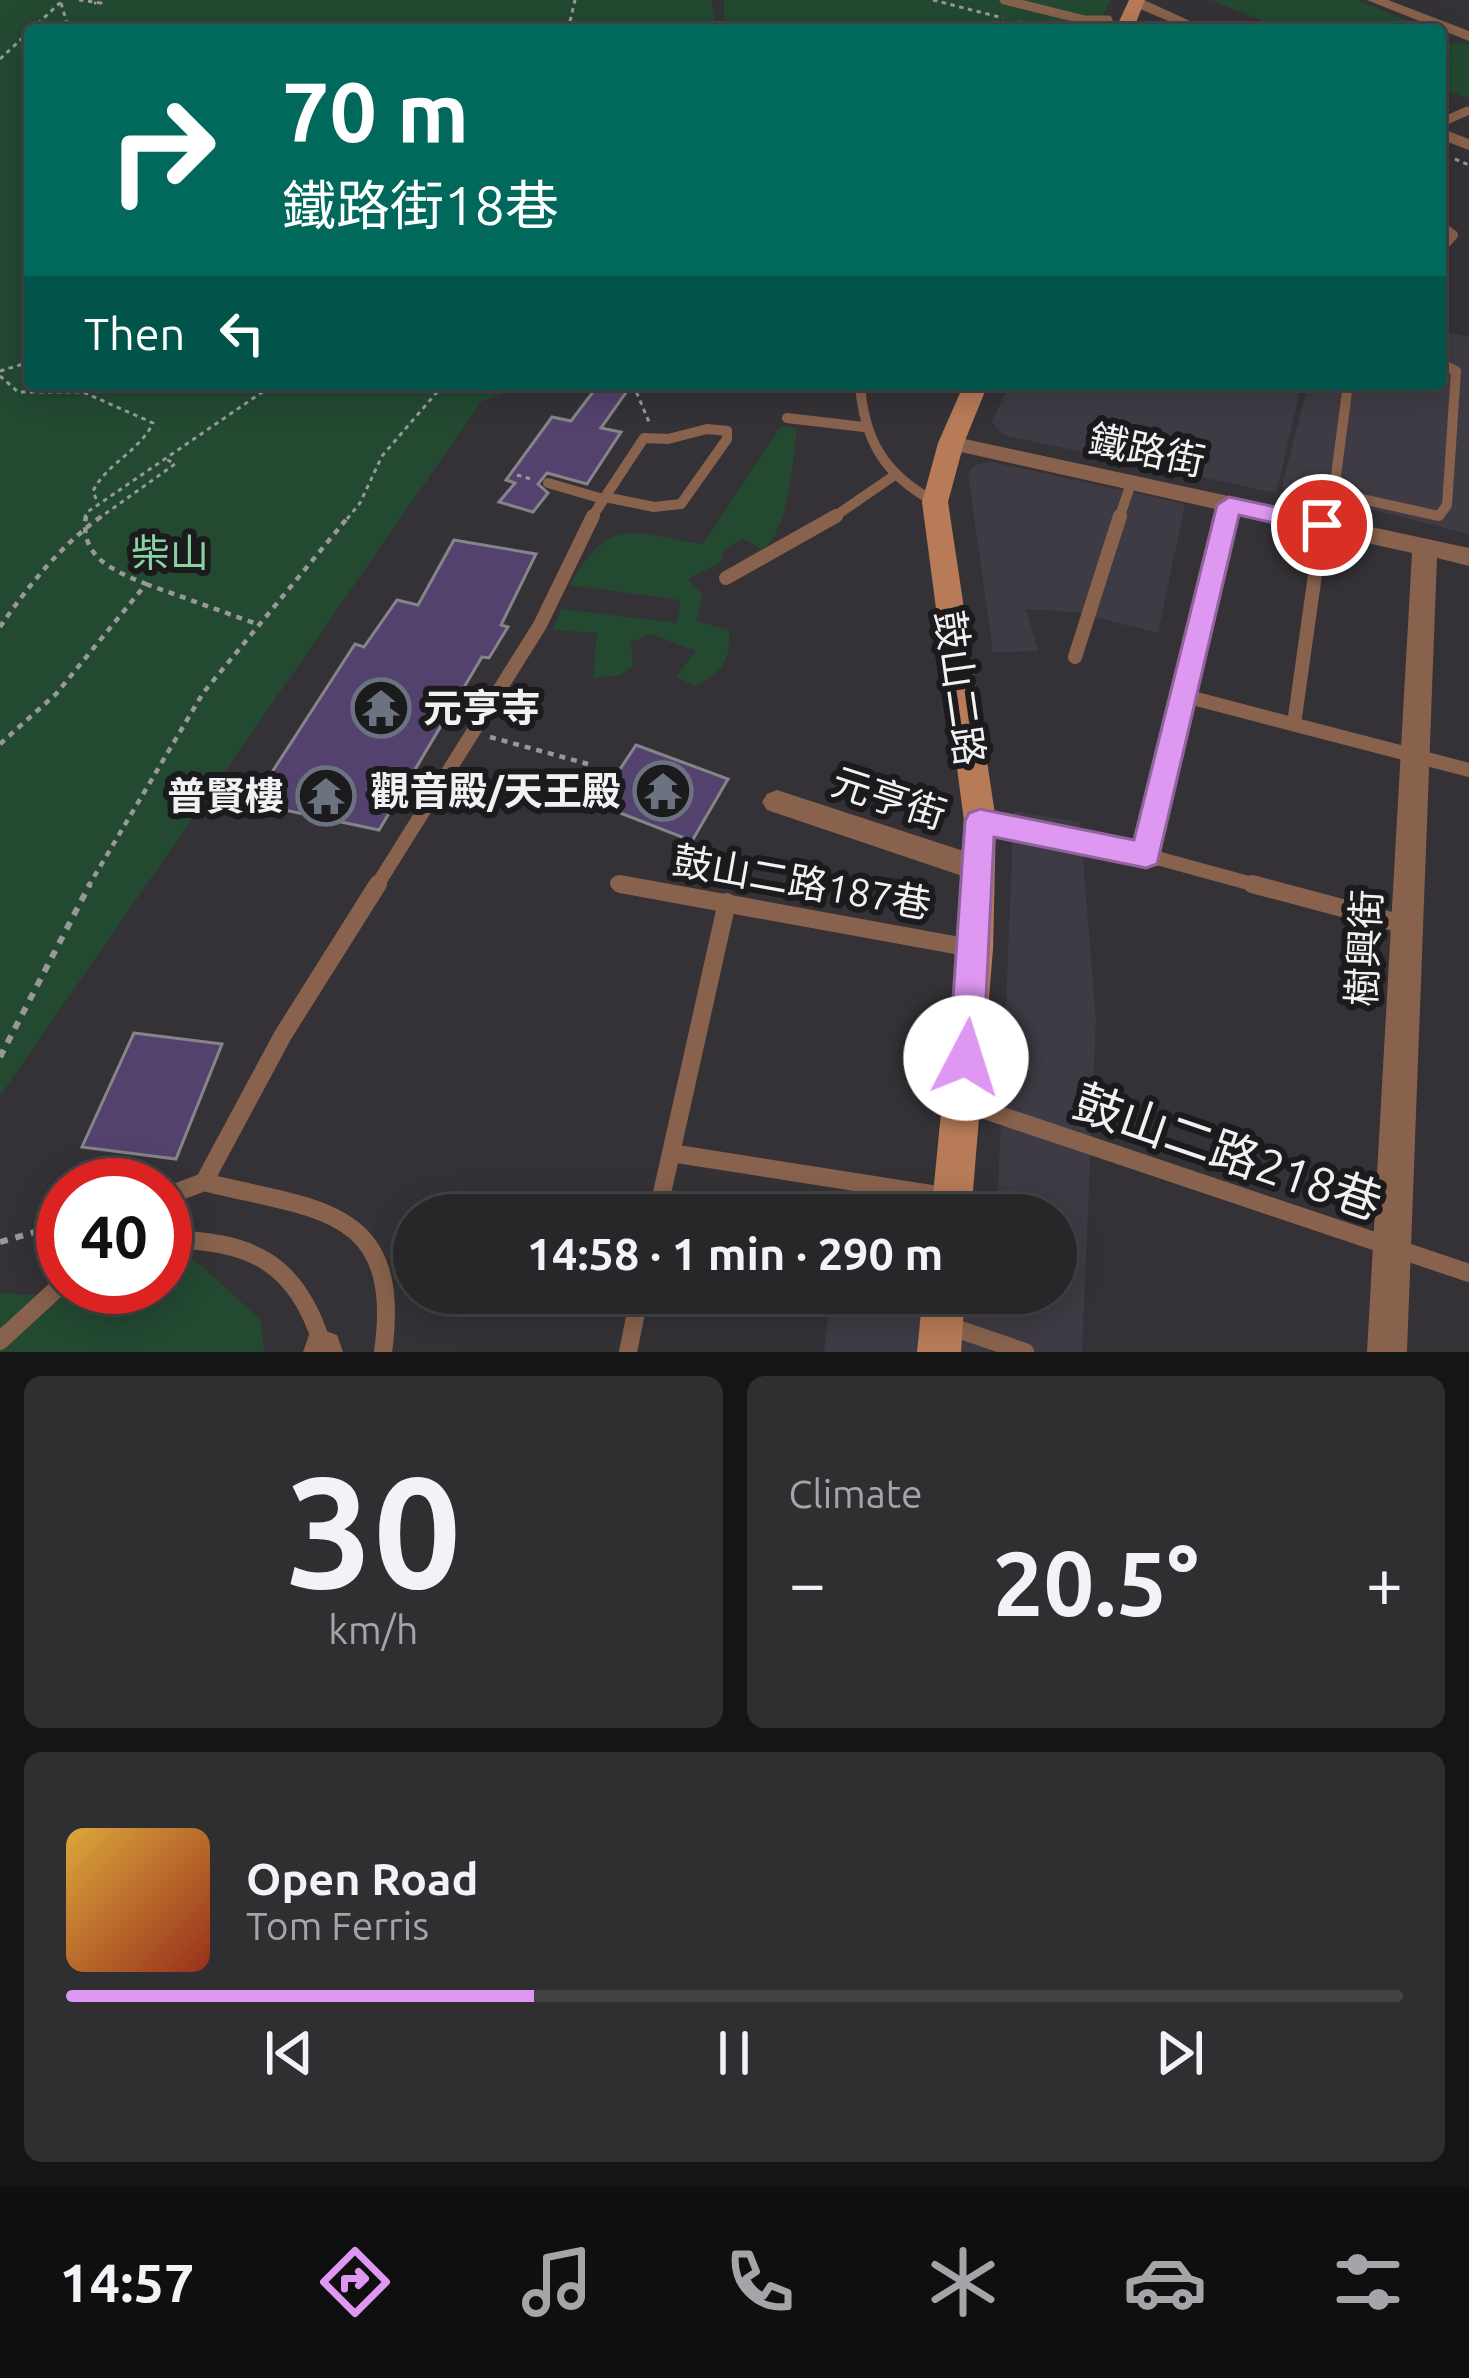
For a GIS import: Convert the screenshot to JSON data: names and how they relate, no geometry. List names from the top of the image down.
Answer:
{
  "streets": {
    "street": [
      "鐵路街",
      "鼓山二路",
      "元亨街",
      "樹興街"
    ],
    "lane": ["鼓山二路187巷", "鼓山二路218巷"]
  },
  "crossings": [
    ["鐵路街", "鼓山二路"],
    ["鐵路街", "樹興街"],
    ["鼓山二路", "元亨街"],
    ["鼓山二路", "鼓山二路187巷"],
    ["鼓山二路", "鼓山二路218巷"],
    ["樹興街", "鼓山二路218巷"]
  ],
  "parks": ["柴山"],
  "places": {
    "temple": ["元亨寺", "觀音殿/天王殿", "普賢樓"]
  },
  "page": {
    "turn": ["70 m", "鐵路街18巷"],
    "then": "Then",
    "limit": "40",
    "trip": "14:58 · 1 min · 290 m",
    "tile": [
      ["30", "km/h"],
      "Climate"
    ],
    "heat": ["−", "20.5°", "+"],
    "song": ["Open Road", "Tom Ferris"],
    "tabs": "14:57"
  }
}
